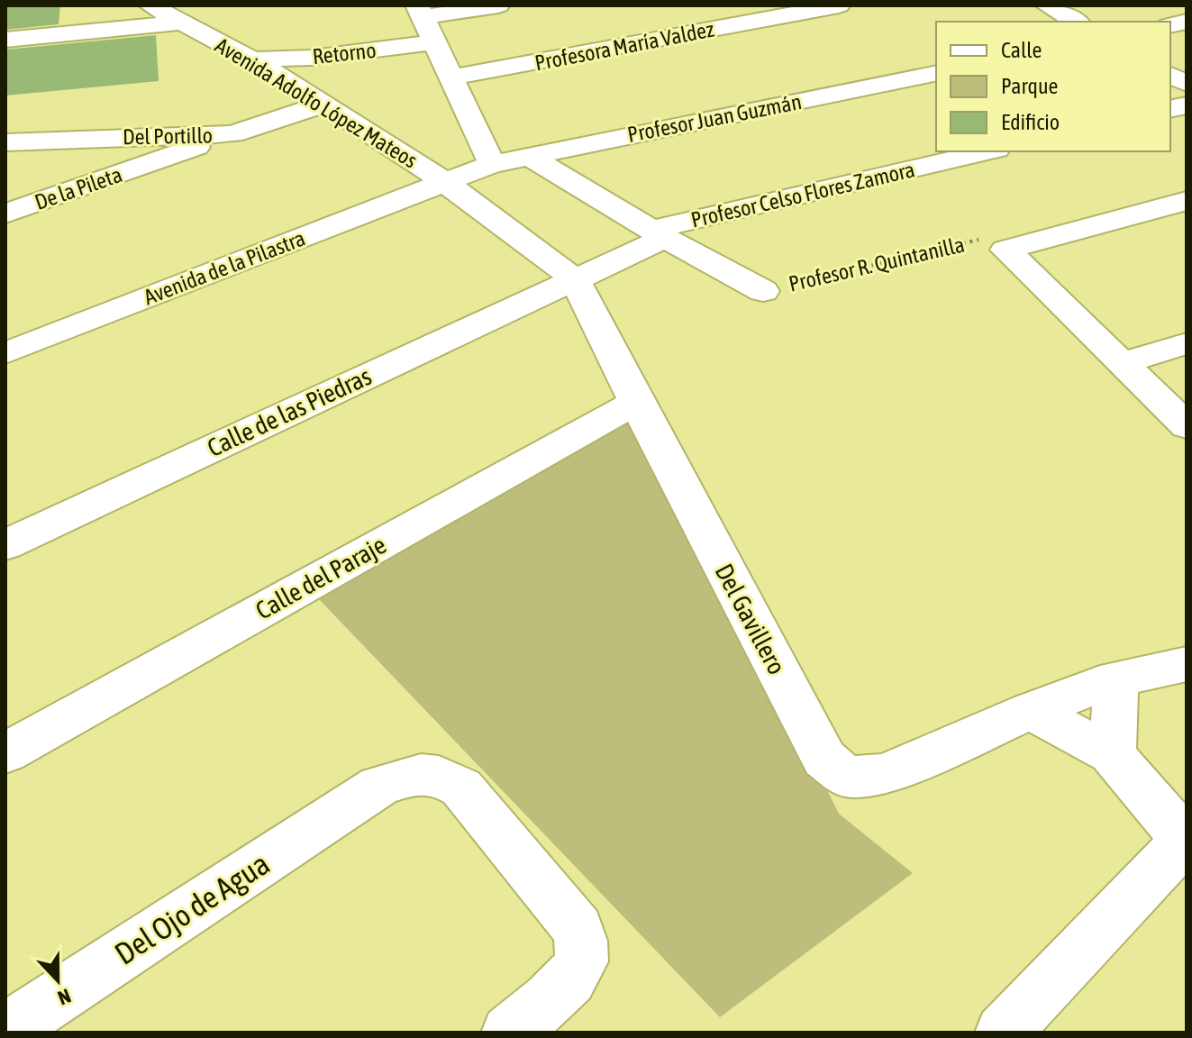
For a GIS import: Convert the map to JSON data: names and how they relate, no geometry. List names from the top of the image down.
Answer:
{
  "streets": {
    "street": [
      "Profesora María Valdez",
      "Retorno",
      "Avenida Adolfo López Mateos",
      "Profesor Juan Guzmán",
      "Del Portillo",
      "De la Pileta",
      "Profesor Celso Flores Zamora",
      "Profesor R. Quintanilla",
      "Avenida de la Pilastra",
      "Calle de las Piedras",
      "Calle del Paraje",
      "Del Gavillero",
      "Del Ojo de Agua"
    ]
  },
  "crossings": [
    ["Retorno", "Avenida Adolfo López Mateos"],
    ["Avenida Adolfo López Mateos", "Del Portillo"],
    ["Avenida Adolfo López Mateos", "Avenida de la Pilastra"],
    ["Avenida Adolfo López Mateos", "Del Gavillero"],
    ["Profesor Juan Guzmán", "Profesor R. Quintanilla"],
    ["Profesor Juan Guzmán", "Avenida de la Pilastra"],
    ["Del Portillo", "De la Pileta"],
    ["Profesor Celso Flores Zamora", "Profesor R. Quintanilla"],
    ["Profesor Celso Flores Zamora", "Calle de las Piedras"],
    ["Profesor Celso Flores Zamora", "Del Gavillero"],
    ["Avenida de la Pilastra", "Del Gavillero"],
    ["Calle de las Piedras", "Del Gavillero"],
    ["Calle del Paraje", "Del Gavillero"]
  ],
  "legend": ["Calle", "Parque", "Edificio"],
  "north": "bottom"
}
